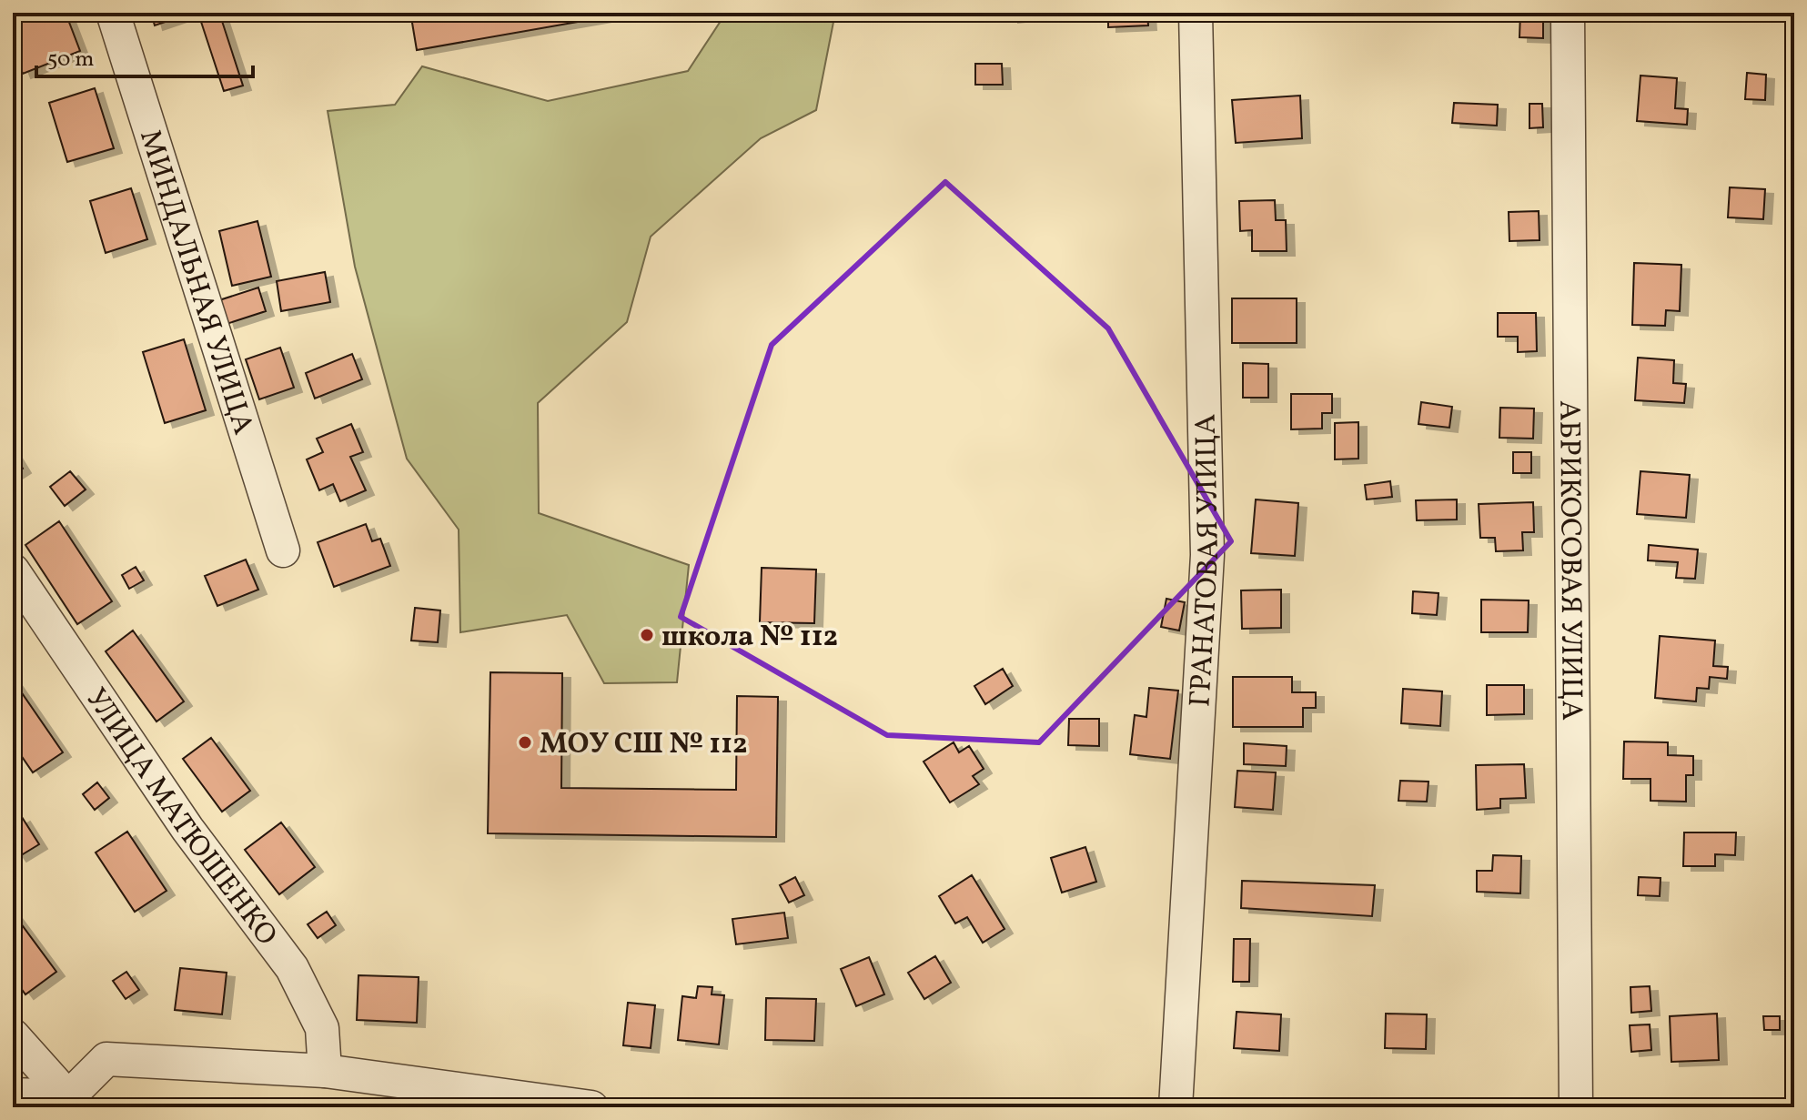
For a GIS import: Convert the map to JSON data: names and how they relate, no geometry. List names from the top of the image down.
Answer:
{
  "streets": {
    "street": [
      "МИНДАЛЬНАЯ УЛИЦА",
      "ГРАНАТОВАЯ УЛИЦА",
      "АБРИКОСОВАЯ УЛИЦА",
      "УЛИЦА МАТЮШЕНКО"
    ]
  },
  "places": ["школа № 112", "МОУ СШ № 112"],
  "scale_bar": "50 m"
}
